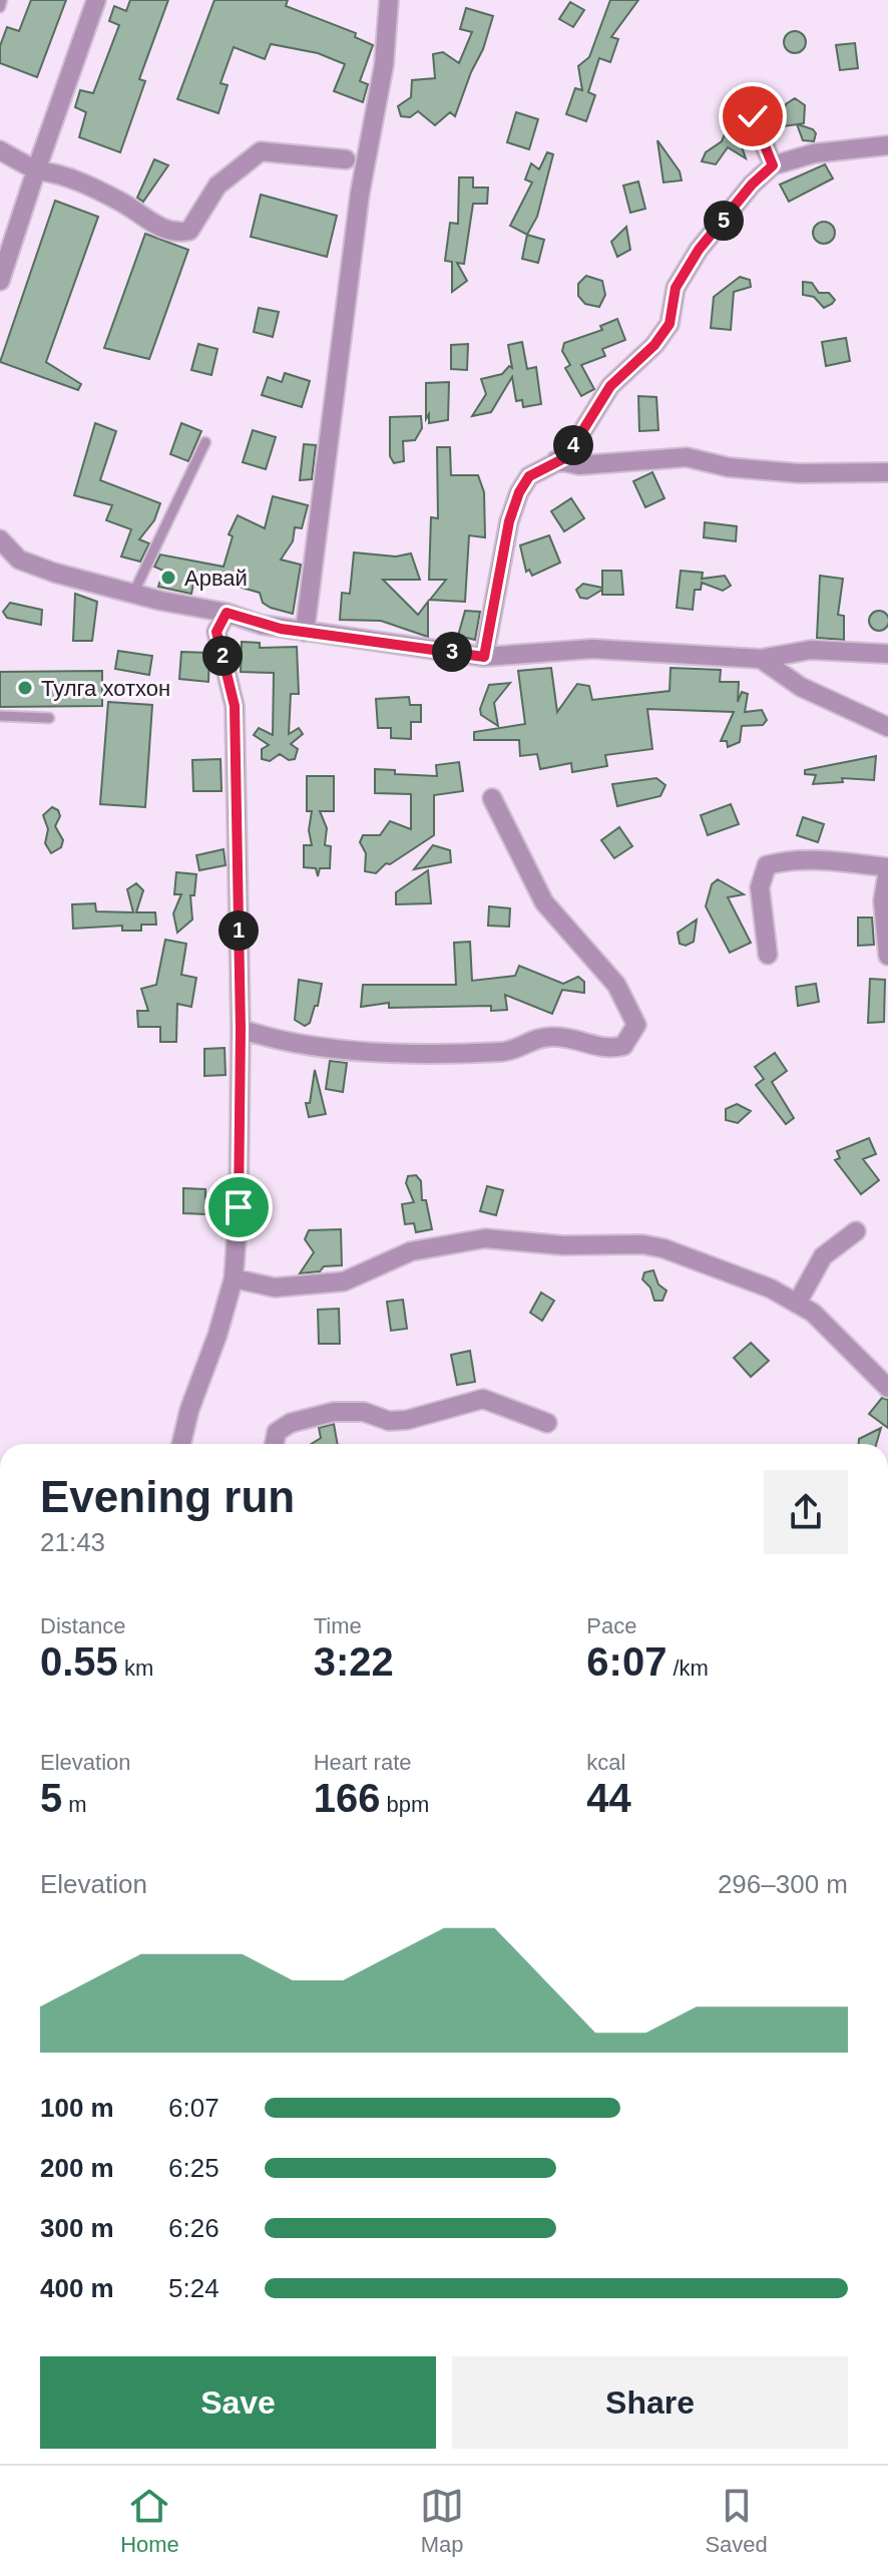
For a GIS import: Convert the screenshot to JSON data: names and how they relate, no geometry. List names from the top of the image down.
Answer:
{
  "places": ["Арвай", "Тулга хотхон"],
  "page": {
    "pins": [
      "5",
      "4",
      "3",
      "2",
      "1"
    ],
    "heading": ["Evening run", "21:43"],
    "stats": [
      ["Distance", "0.55 km"],
      ["Time", "3:22"],
      ["Pace", "6:07 /km"],
      ["Elevation", "5 m"],
      ["Heart rate", "166 bpm"],
      ["kcal", "44"]
    ],
    "chart": ["Elevation", "296–300 m"],
    "list": [
      {
        "name": "100 m",
        "note": "6:07"
      },
      {
        "name": "200 m",
        "note": "6:25"
      },
      {
        "name": "300 m",
        "note": "6:26"
      },
      {
        "name": "400 m",
        "note": "5:24"
      }
    ],
    "buttons": ["Save", "Share"],
    "tabs": ["Home", "Map", "Saved"]
  }
}
